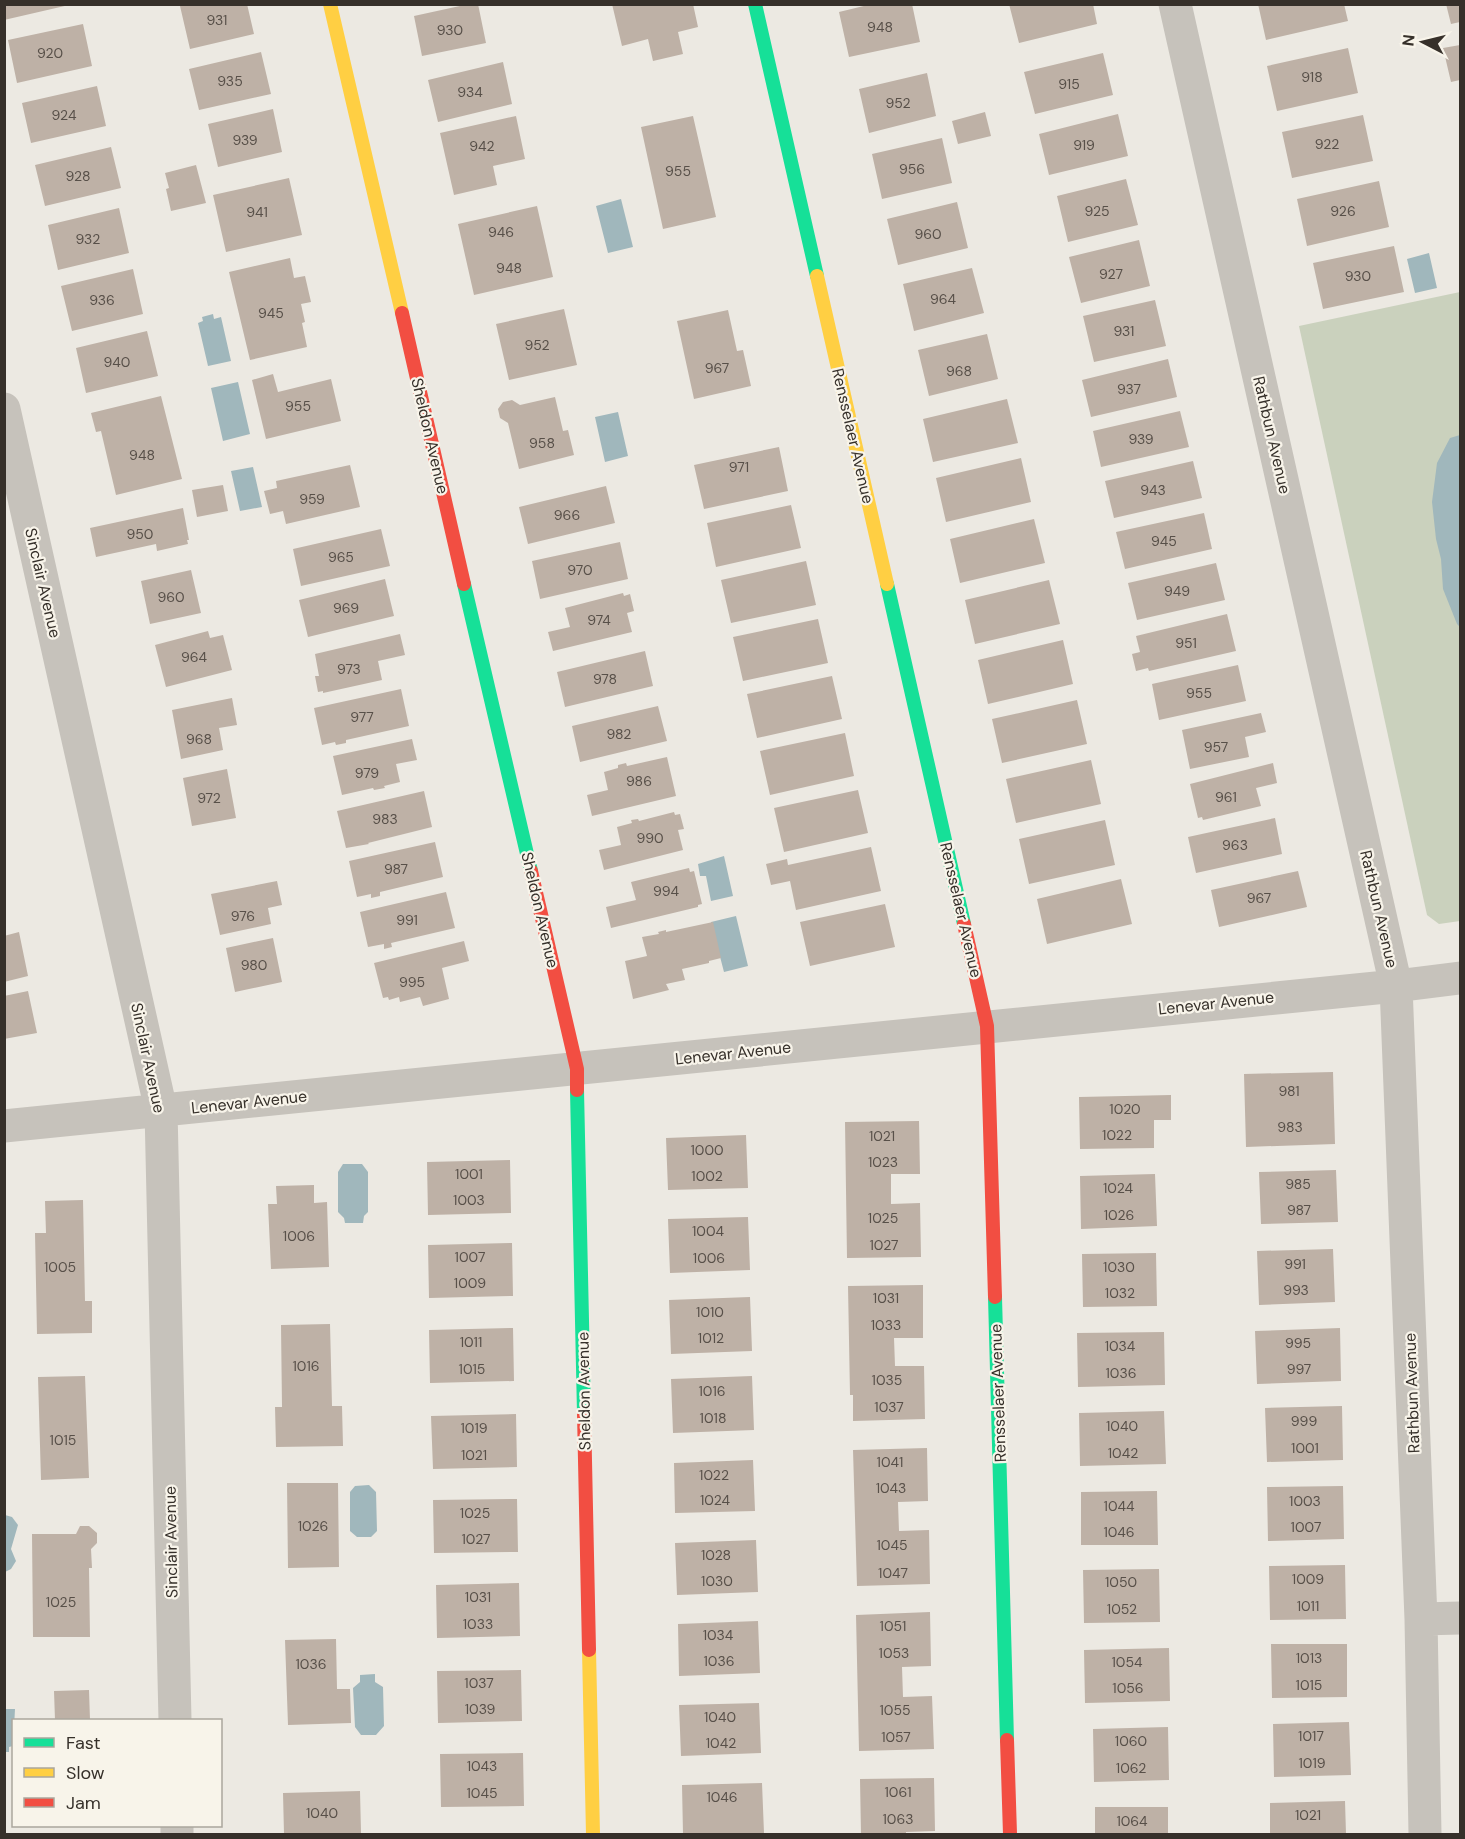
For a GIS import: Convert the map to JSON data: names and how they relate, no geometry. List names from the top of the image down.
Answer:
{
  "streets": {
    "street": [
      "Rathbun Avenue",
      "Sheldon Avenue",
      "Rensselaer Avenue",
      "Sinclair Avenue",
      "Lenevar Avenue"
    ]
  },
  "crossings": [
    ["Rathbun Avenue", "Lenevar Avenue"],
    ["Sheldon Avenue", "Lenevar Avenue"],
    ["Rensselaer Avenue", "Lenevar Avenue"],
    ["Sinclair Avenue", "Lenevar Avenue"]
  ],
  "house_numbers": [
    "931",
    "948",
    "930",
    "920",
    "918",
    "935",
    "915",
    "934",
    "952",
    "924",
    "939",
    "922",
    "919",
    "942",
    "956",
    "955",
    "928",
    "925",
    "926",
    "941",
    "946",
    "960",
    "932",
    "948",
    "927",
    "930",
    "964",
    "936",
    "945",
    "931",
    "952",
    "940",
    "967",
    "968",
    "937",
    "955",
    "939",
    "958",
    "948",
    "971",
    "943",
    "959",
    "966",
    "950",
    "945",
    "965",
    "970",
    "949",
    "960",
    "969",
    "974",
    "951",
    "964",
    "973",
    "978",
    "955",
    "977",
    "982",
    "968",
    "957",
    "979",
    "986",
    "961",
    "972",
    "983",
    "990",
    "963",
    "987",
    "994",
    "967",
    "976",
    "991",
    "980",
    "995",
    "981",
    "1020",
    "983",
    "1022",
    "1021",
    "1000",
    "1023",
    "1001",
    "1002",
    "985",
    "1024",
    "1003",
    "987",
    "1026",
    "1025",
    "1004",
    "1006",
    "1027",
    "1007",
    "1006",
    "991",
    "1005",
    "1030",
    "1009",
    "993",
    "1032",
    "1031",
    "1010",
    "1033",
    "1012",
    "1011",
    "995",
    "1034",
    "1016",
    "1015",
    "997",
    "1036",
    "1035",
    "1016",
    "1037",
    "1018",
    "999",
    "1040",
    "1019",
    "1015",
    "1001",
    "1042",
    "1021",
    "1041",
    "1022",
    "1043",
    "1024",
    "1003",
    "1044",
    "1025",
    "1026",
    "1007",
    "1046",
    "1027",
    "1045",
    "1028",
    "1047",
    "1009",
    "1030",
    "1050",
    "1031",
    "1025",
    "1011",
    "1052",
    "1033",
    "1051",
    "1034",
    "1053",
    "1013",
    "1036",
    "1054",
    "1036",
    "1037",
    "1015",
    "1056",
    "1039",
    "1055",
    "1040",
    "1017",
    "1057",
    "1060",
    "1042",
    "1019",
    "1043",
    "1062",
    "1061",
    "1045",
    "1046",
    "1040",
    "1021",
    "1063",
    "1064"
  ],
  "legend": ["Fast", "Slow", "Jam"],
  "north": "left"
}
